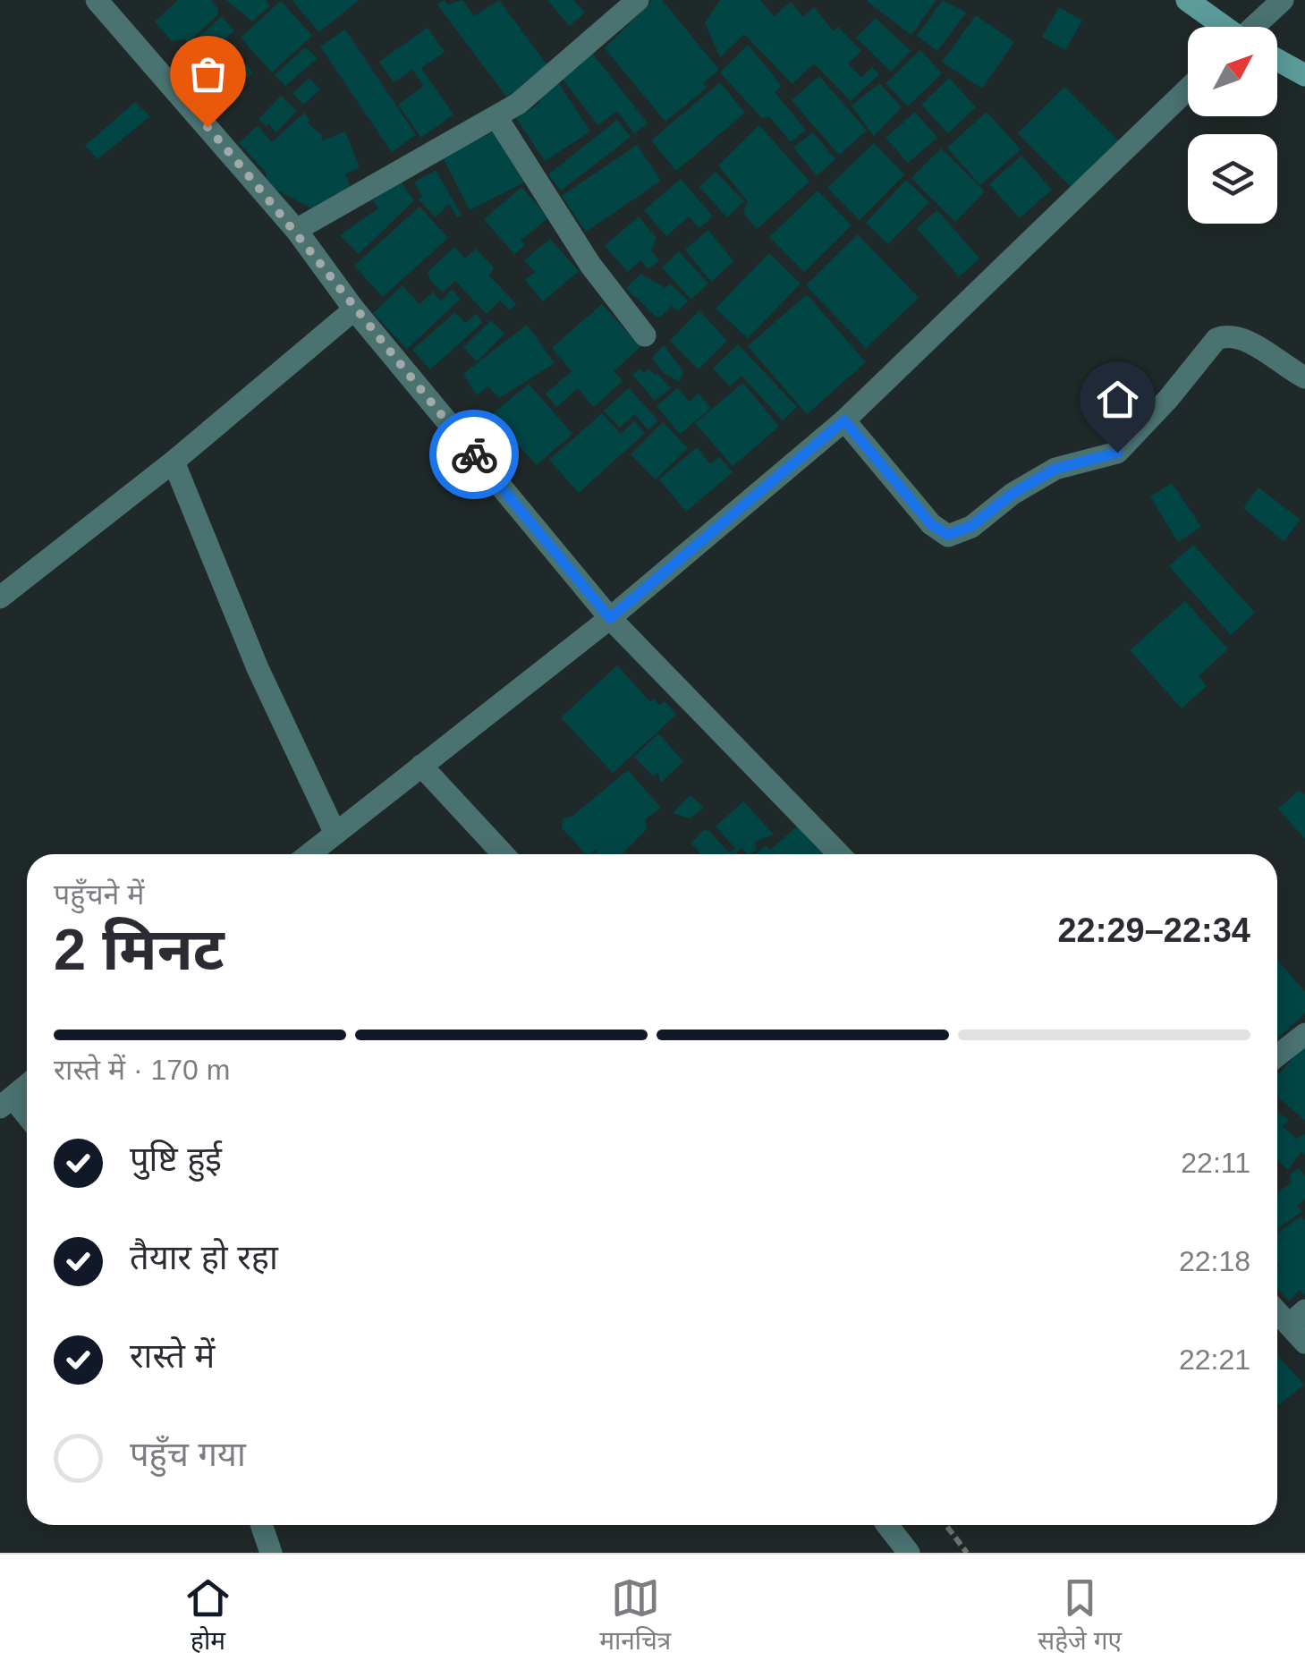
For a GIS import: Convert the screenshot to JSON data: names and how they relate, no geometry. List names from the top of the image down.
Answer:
{
  "north": "top right",
  "page": {
    "heading": ["2 मिनट", "पहुँचने में", "22:29–22:34"],
    "bar": "रास्ते में · 170 m",
    "list": [
      ["पुष्टि हुई", "22:11"],
      ["तैयार हो रहा", "22:18"],
      ["रास्ते में", "22:21"],
      "पहुँच गया"
    ],
    "tabs": ["होम", "मानचित्र", "सहेजे गए"]
  }
}
